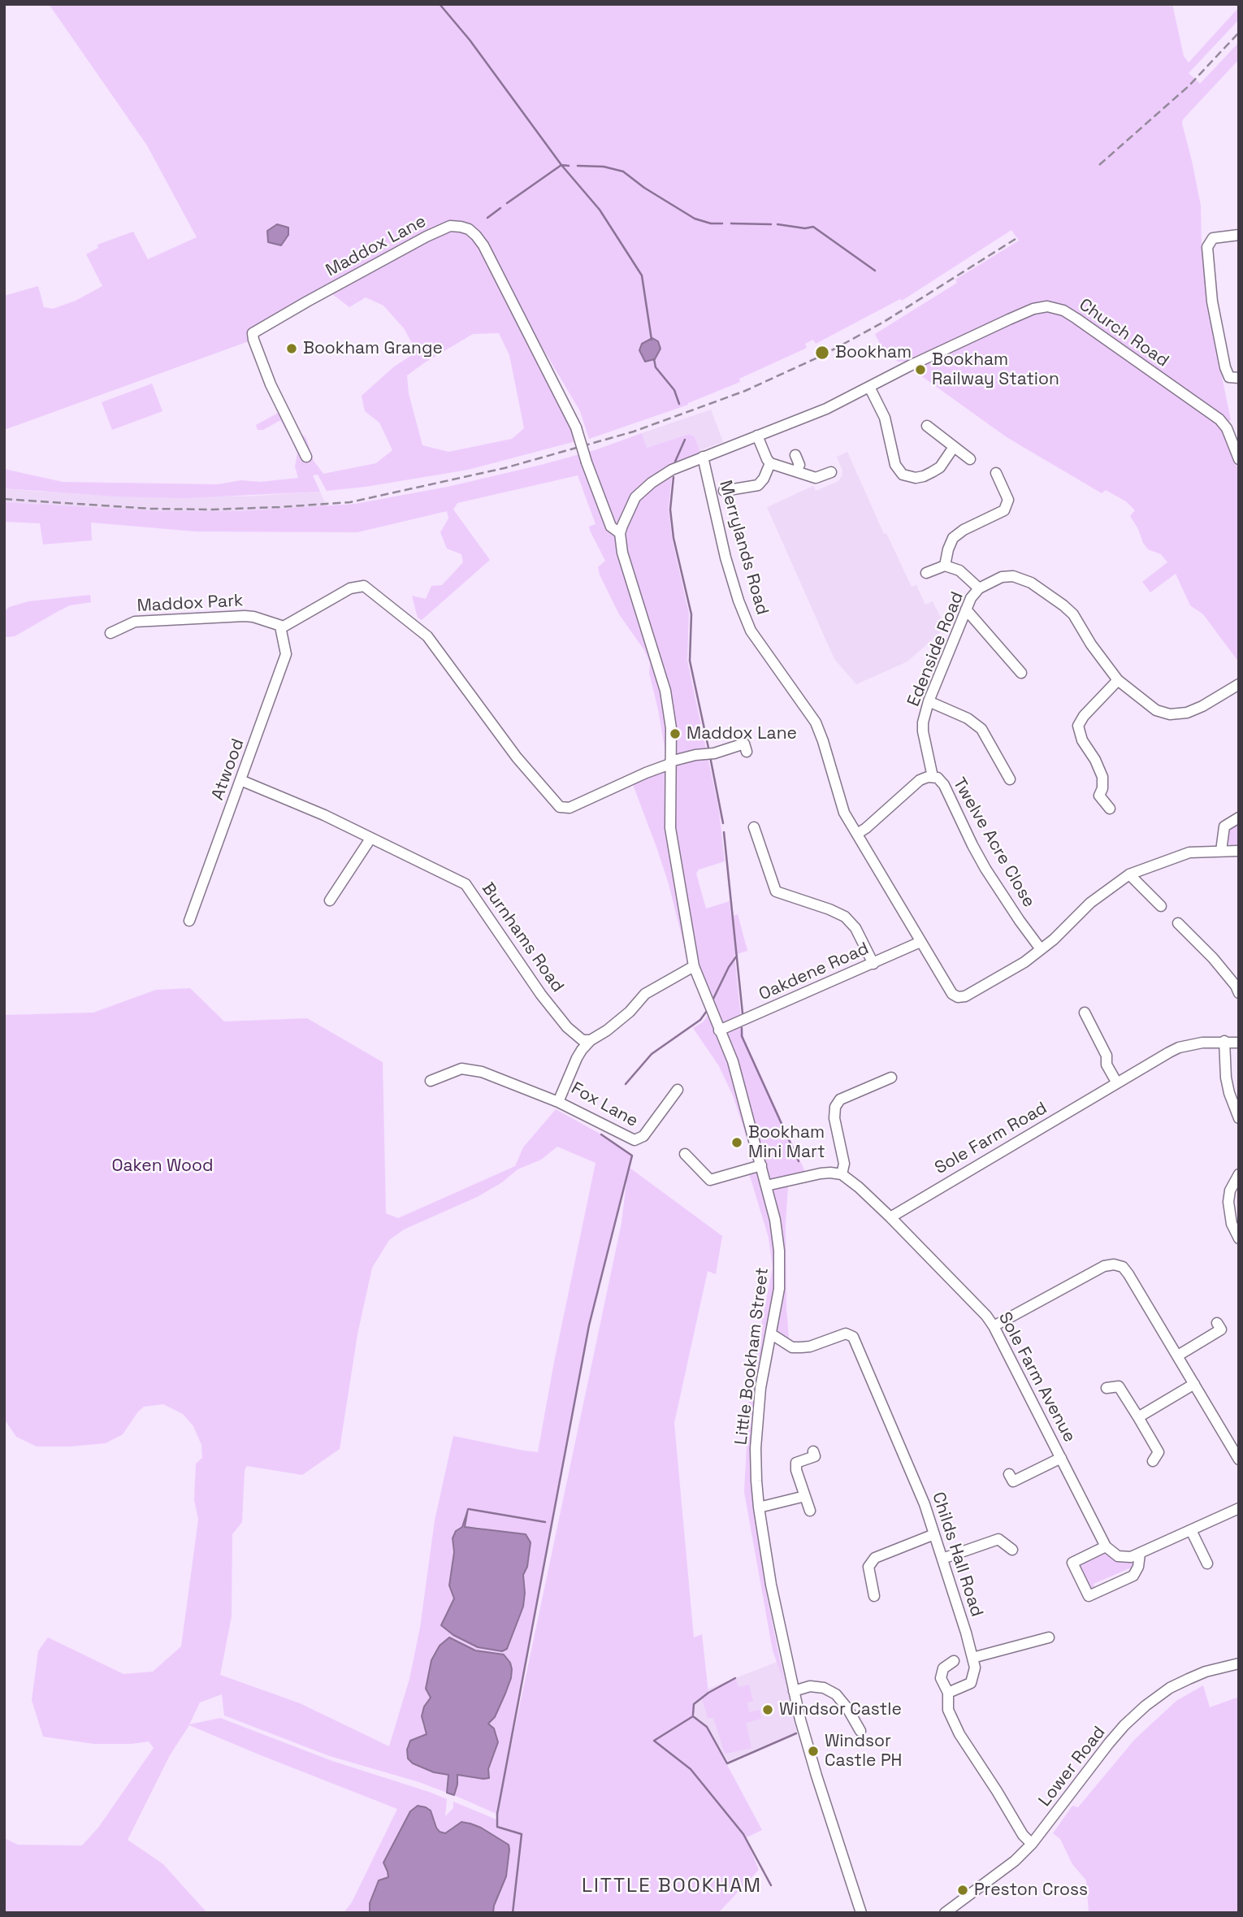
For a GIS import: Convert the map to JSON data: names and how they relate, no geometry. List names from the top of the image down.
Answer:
{
  "streets": {
    "street": [
      "Maddox Lane",
      "Church Road",
      "Merrylands Road",
      "Maddox Park",
      "Edenside Road",
      "Atwood",
      "Twelve Acre Close",
      "Burnhams Road",
      "Oakdene Road",
      "Fox Lane",
      "Sole Farm Road",
      "Little Bookham Street",
      "Sole Farm Avenue",
      "Childs Hall Road",
      "Lower Road"
    ]
  },
  "crossings": [
    ["Maddox Lane", "Little Bookham Street"],
    ["Church Road", "Merrylands Road"],
    ["Church Road", "Little Bookham Street"],
    ["Merrylands Road", "Twelve Acre Close"],
    ["Merrylands Road", "Oakdene Road"],
    ["Maddox Park", "Atwood"],
    ["Edenside Road", "Twelve Acre Close"],
    ["Atwood", "Burnhams Road"],
    ["Burnhams Road", "Fox Lane"],
    ["Oakdene Road", "Little Bookham Street"],
    ["Sole Farm Road", "Sole Farm Avenue"],
    ["Little Bookham Street", "Childs Hall Road"]
  ],
  "districts": ["LITTLE BOOKHAM"],
  "parks": ["Oaken Wood"],
  "places": [
    "Bookham Grange",
    "Bookham",
    "Bookham Railway Station",
    "Maddox Lane",
    "Bookham Mini Mart",
    "Windsor Castle",
    "Windsor Castle PH",
    "Preston Cross"
  ]
}
